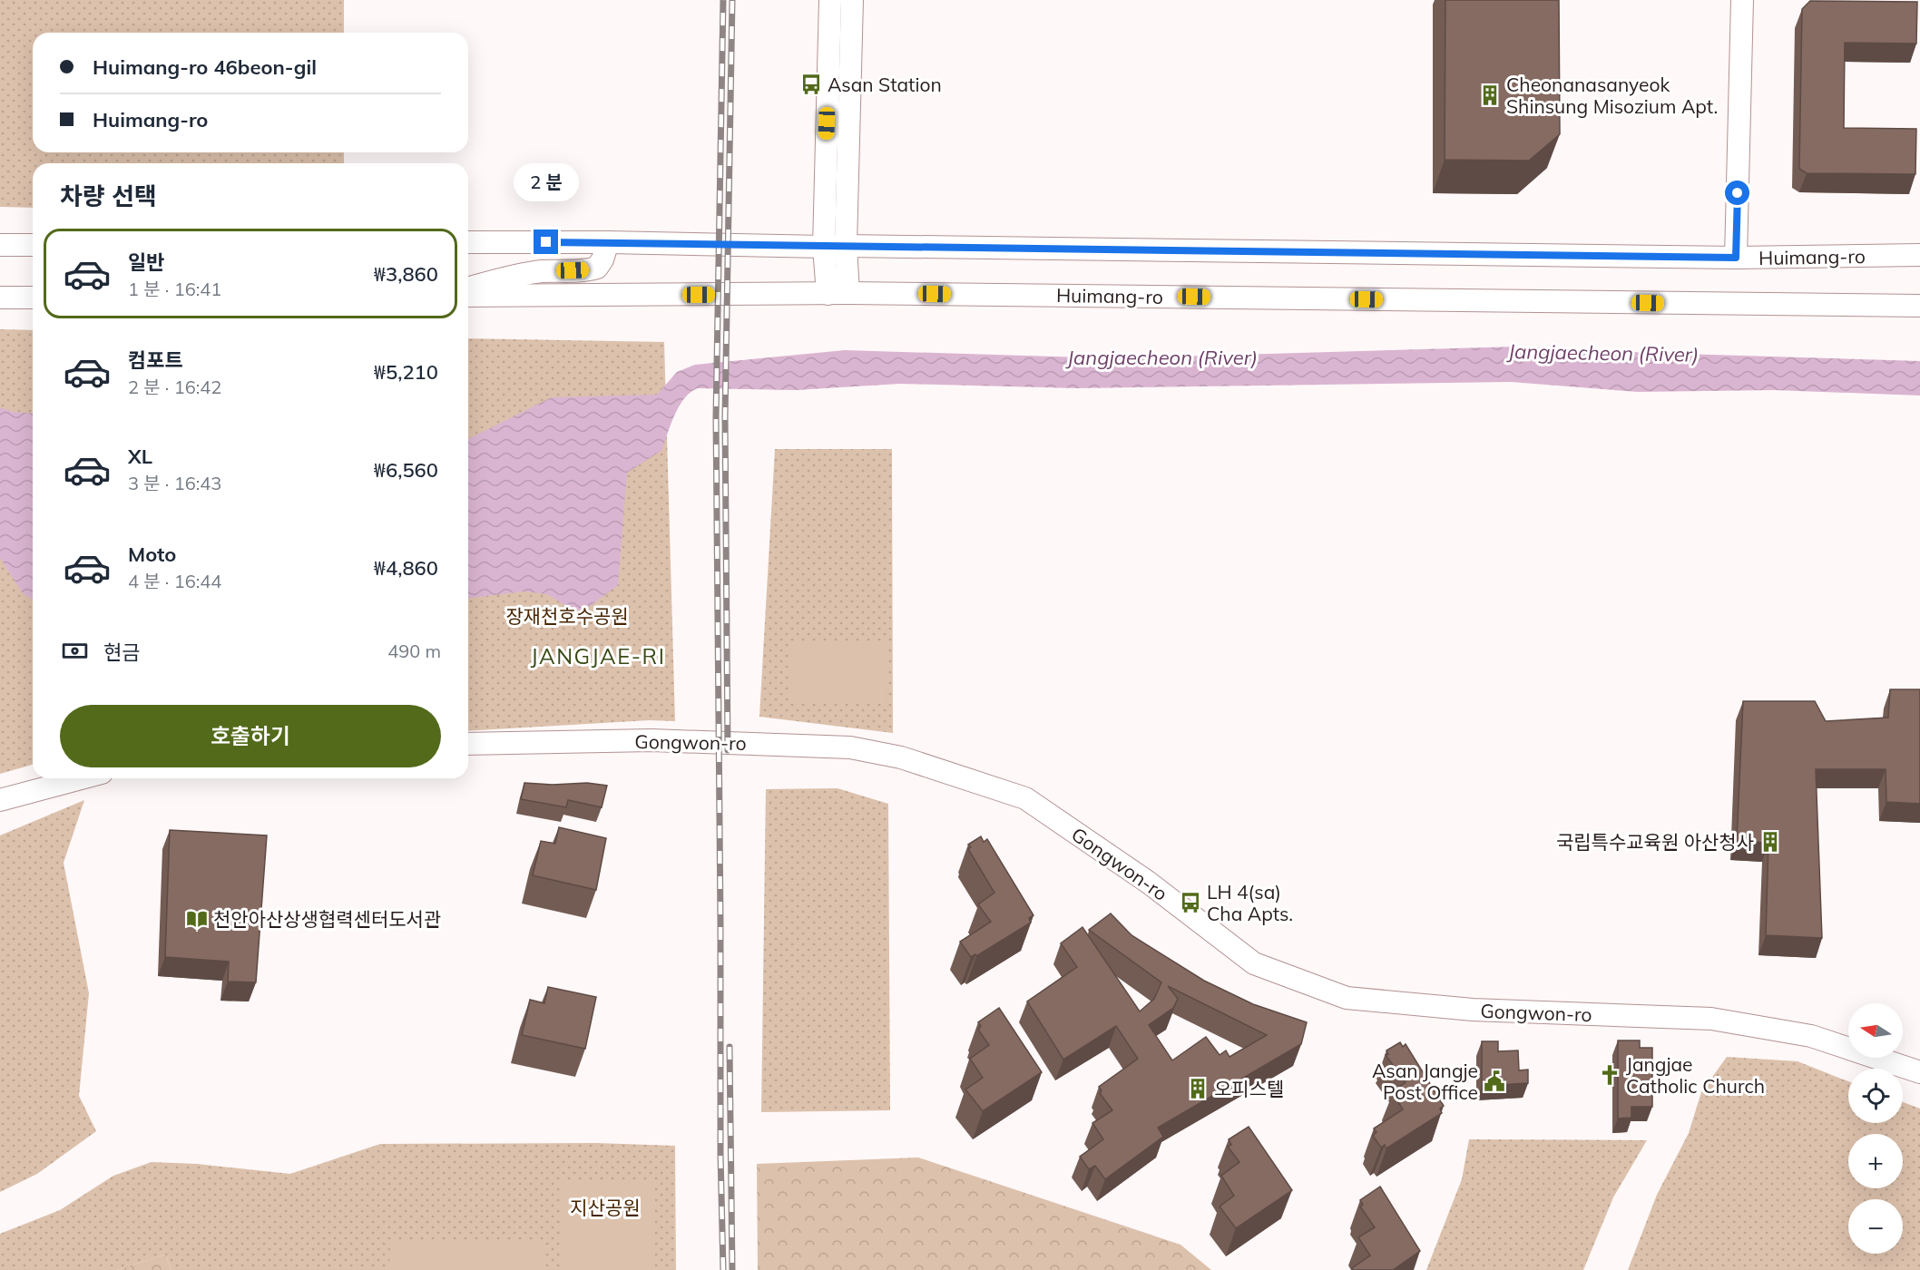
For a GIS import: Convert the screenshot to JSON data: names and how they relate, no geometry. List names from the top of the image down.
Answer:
{
  "streets": {
    "main road": ["Huimang-ro", "Gongwon-ro"]
  },
  "districts": ["JANGJAE-RI"],
  "water": ["Jangjaecheon (River)"],
  "parks": ["장재천호수공원", "지산공원"],
  "places": {
    "bus stop": ["Asan Station", "LH 4(sa) Cha Apts."],
    "building": ["Cheonanasanyeok Shinsung Misozium Apt.", "국립특수교육원 아산청사", "오피스텔"],
    "library": ["천안아산상생협력센터도서관"],
    "church": ["Jangjae Catholic Church"],
    "public building": ["Asan Jangje Post Office"]
  },
  "north": "left",
  "page": {
    "banner": ["Huimang-ro 46beon-gil", "Huimang-ro"],
    "bubble": "2 분",
    "heading": "차량 선택",
    "list": [
      {
        "name": "일반",
        "note": "1 분 · 16:41",
        "value": "₩3,860"
      },
      {
        "name": "컴포트",
        "note": "2 분 · 16:42",
        "value": "₩5,210"
      },
      {
        "name": "XL",
        "note": "3 분 · 16:43",
        "value": "₩6,560"
      },
      {
        "name": "Moto",
        "note": "4 분 · 16:44",
        "value": "₩4,860"
      }
    ],
    "pay": ["현금", "490 m"],
    "buttons": "호출하기",
    "map_buttons": ["+", "−"]
  }
}
